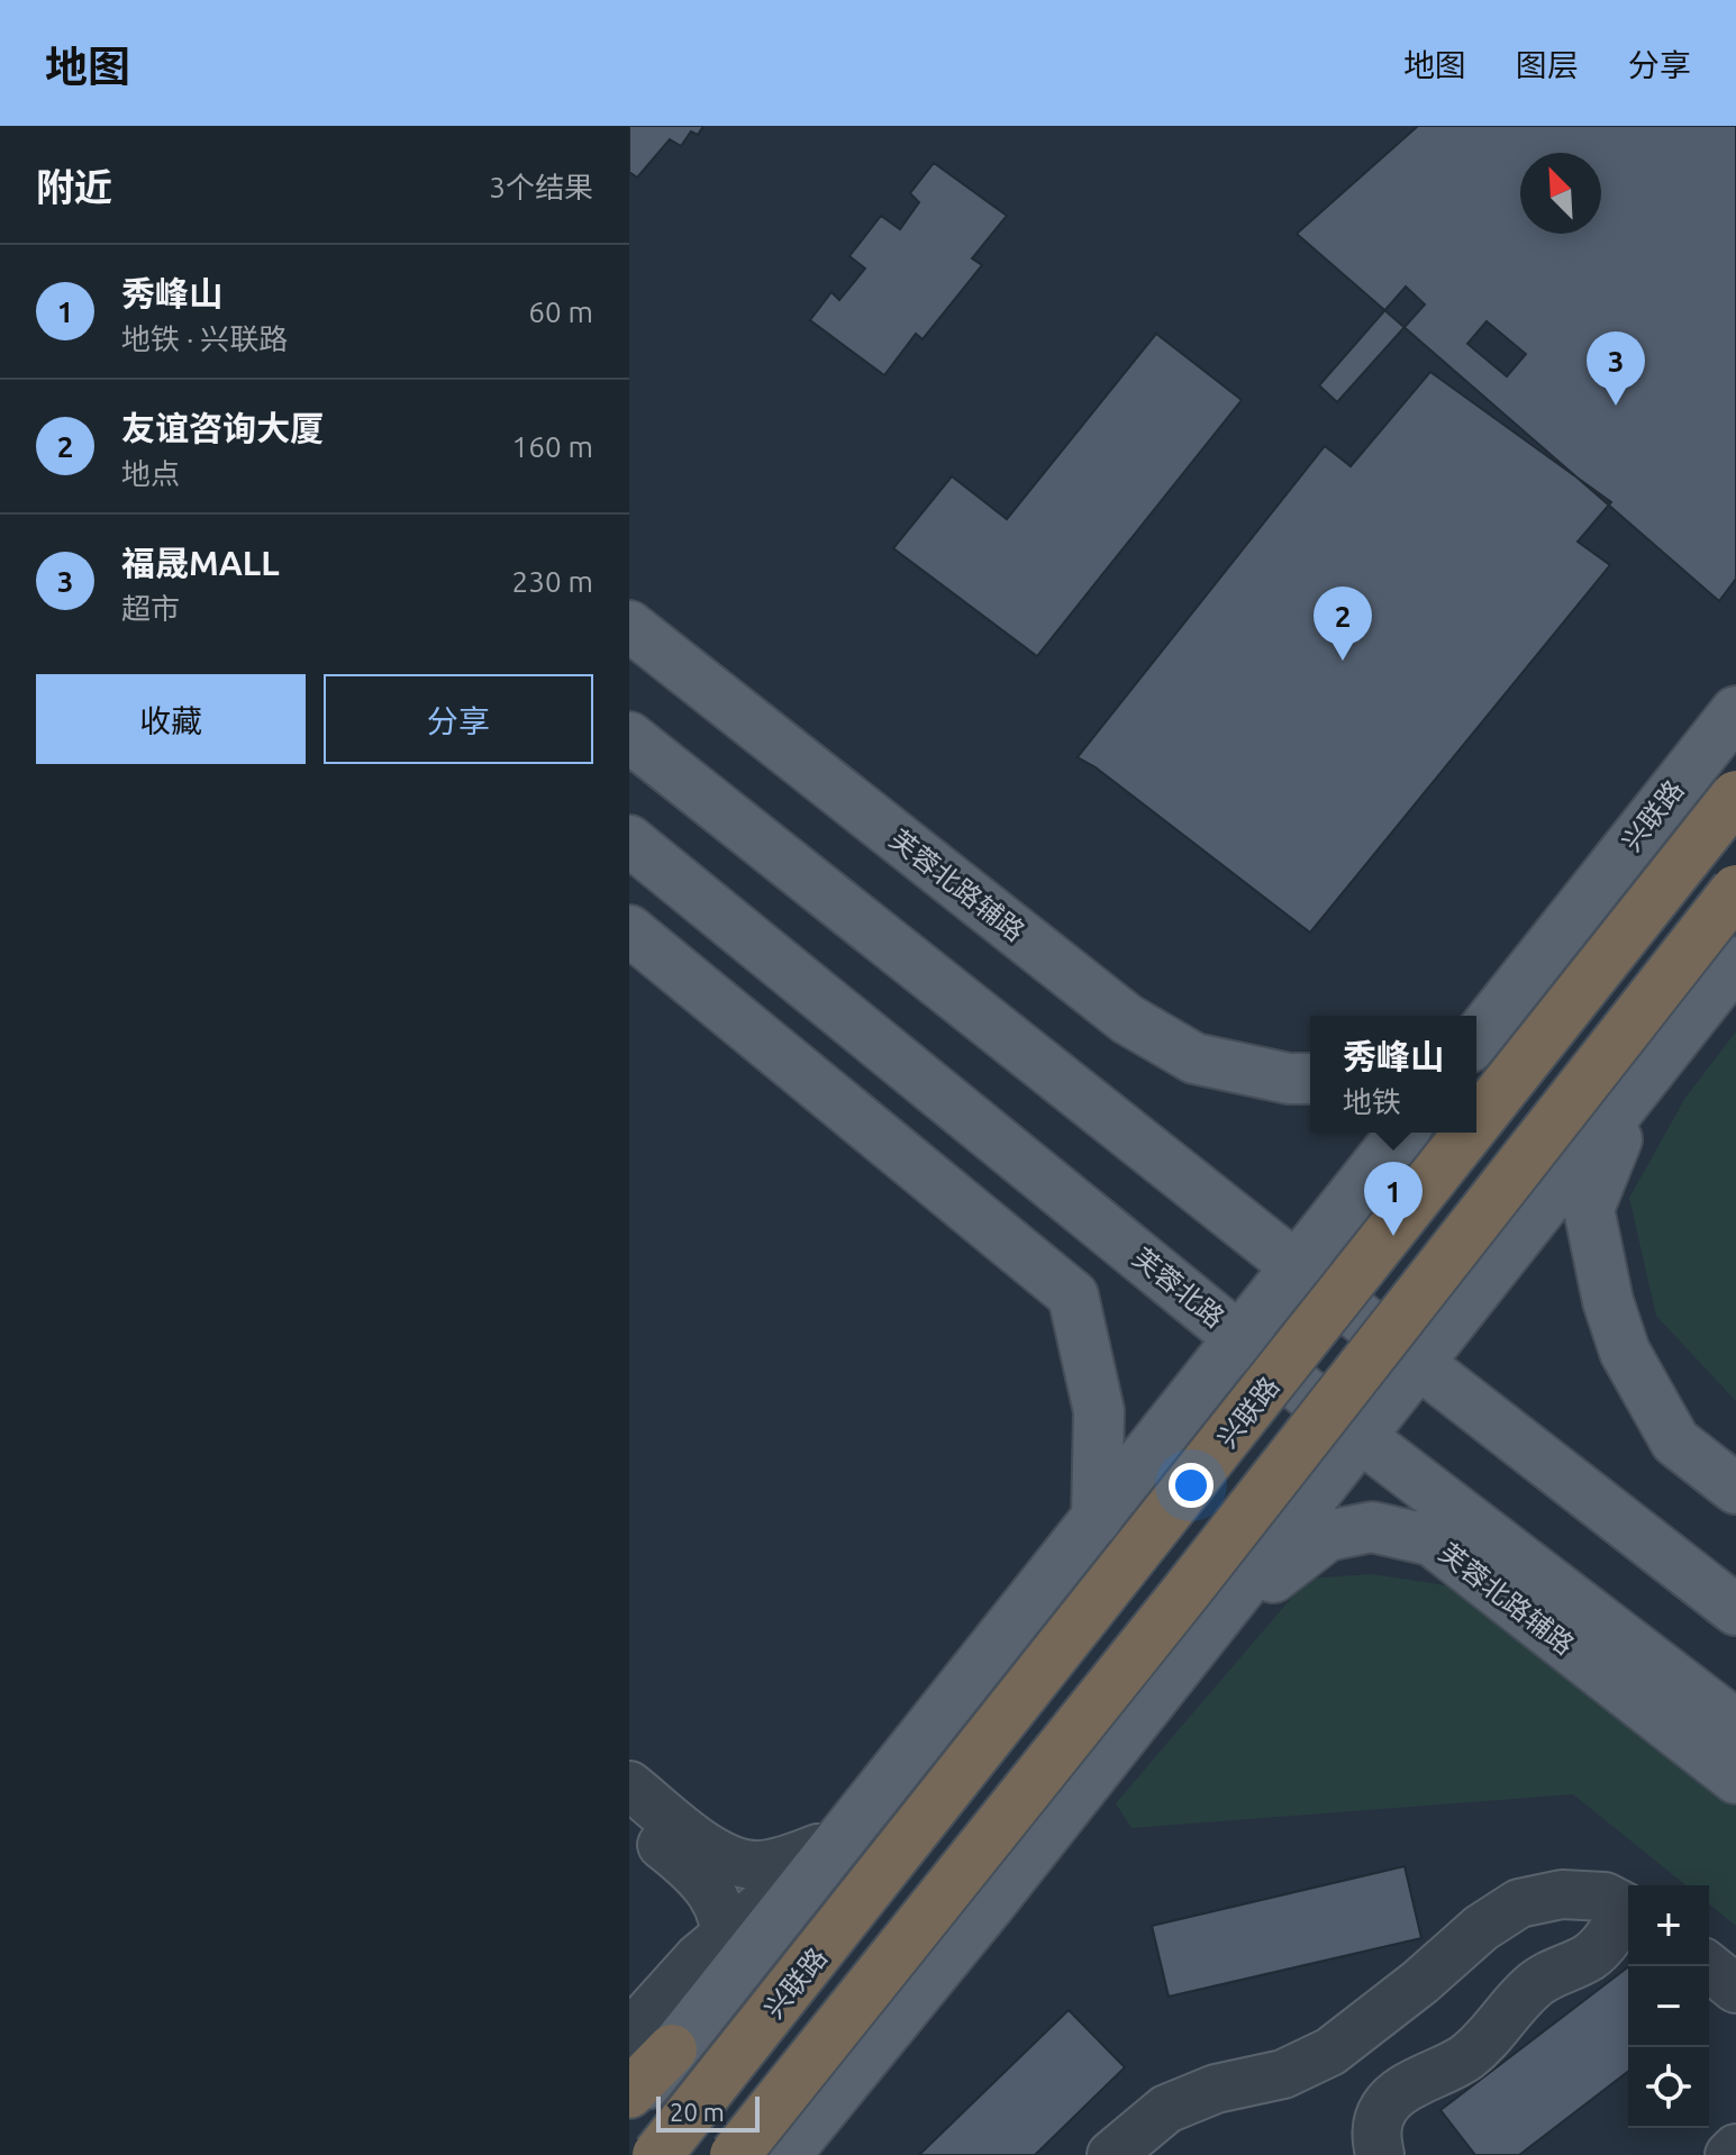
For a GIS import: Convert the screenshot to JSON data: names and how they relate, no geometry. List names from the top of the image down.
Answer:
{
  "streets": {
    "highway": ["兴联路"],
    "main road": ["芙蓉北路辅路", "芙蓉北路"]
  },
  "crossings": [
    ["兴联路", "芙蓉北路"]
  ],
  "scale_bar": "20 m",
  "north": "top left",
  "page": {
    "header": "地图",
    "nav": ["地图", "图层", "分享"],
    "heading": ["附近", "3个结果"],
    "list": [
      {
        "mark": "1",
        "name": "秀峰山",
        "note": "地铁 · 兴联路",
        "value": "60 m"
      },
      {
        "mark": "2",
        "name": "友谊咨询大厦",
        "note": "地点",
        "value": "160 m"
      },
      {
        "mark": "3",
        "name": "福晟MALL",
        "note": "超市",
        "value": "230 m"
      }
    ],
    "pins": ["3", "2", "1"],
    "buttons": ["收藏", "分享"],
    "popup": ["秀峰山", "地铁"],
    "map_buttons": ["+", "−"],
    "scale": "20 m"
  }
}
